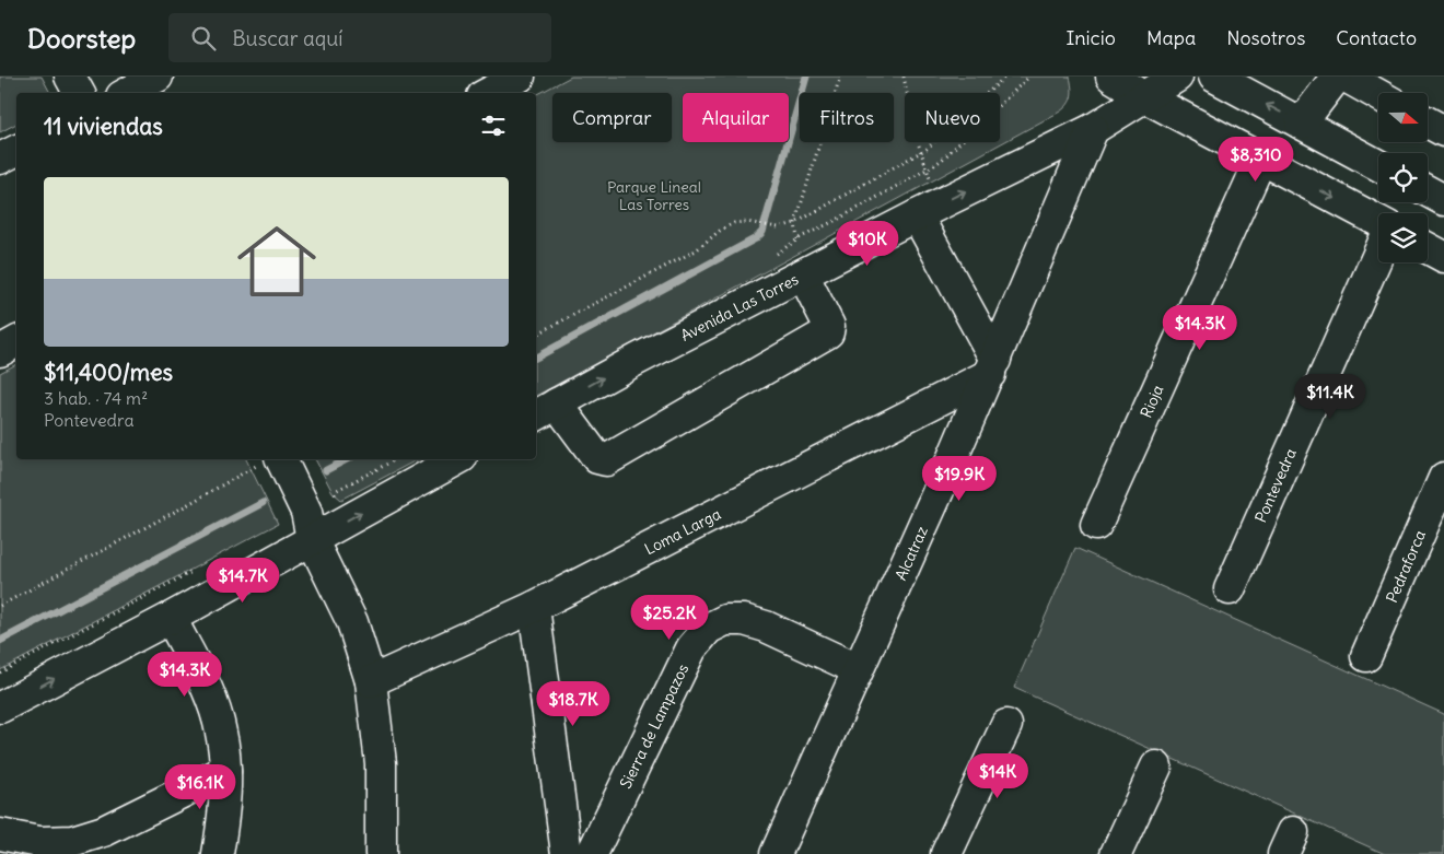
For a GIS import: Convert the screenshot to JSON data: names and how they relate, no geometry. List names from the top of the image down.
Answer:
{
  "streets": {
    "street": [
      "Avenida Las Torres",
      "Rioja",
      "Pontevedra",
      "Loma Larga",
      "Alcatraz",
      "Pedraforca",
      "Sierra de Lampazos"
    ]
  },
  "crossings": [
    ["Avenida Las Torres", "Alcatraz"],
    ["Loma Larga", "Alcatraz"],
    ["Alcatraz", "Sierra de Lampazos"]
  ],
  "one_way": ["Avenida Las Torres"],
  "parks": ["Parque Lineal Las Torres"],
  "north": "right",
  "page": {
    "header": "Doorstep",
    "search": "Buscar aquí",
    "nav": [
      "Inicio",
      "Mapa",
      "Nosotros",
      "Contacto"
    ],
    "chip": [
      "Comprar",
      "Alquilar",
      "Filtros",
      "Nuevo"
    ],
    "heading": "11 viviendas",
    "price": [
      "$8,310",
      "$10K",
      "$14.3K",
      "$11.4K",
      "$19.9K",
      "$14.7K",
      "$25.2K",
      "$14.3K",
      "$18.7K",
      "$14K",
      "$16.1K"
    ],
    "list": [
      {
        "name": "$11,400/mes",
        "note": "3 hab. · 74 m² · Pontevedra"
      }
    ]
  }
}
